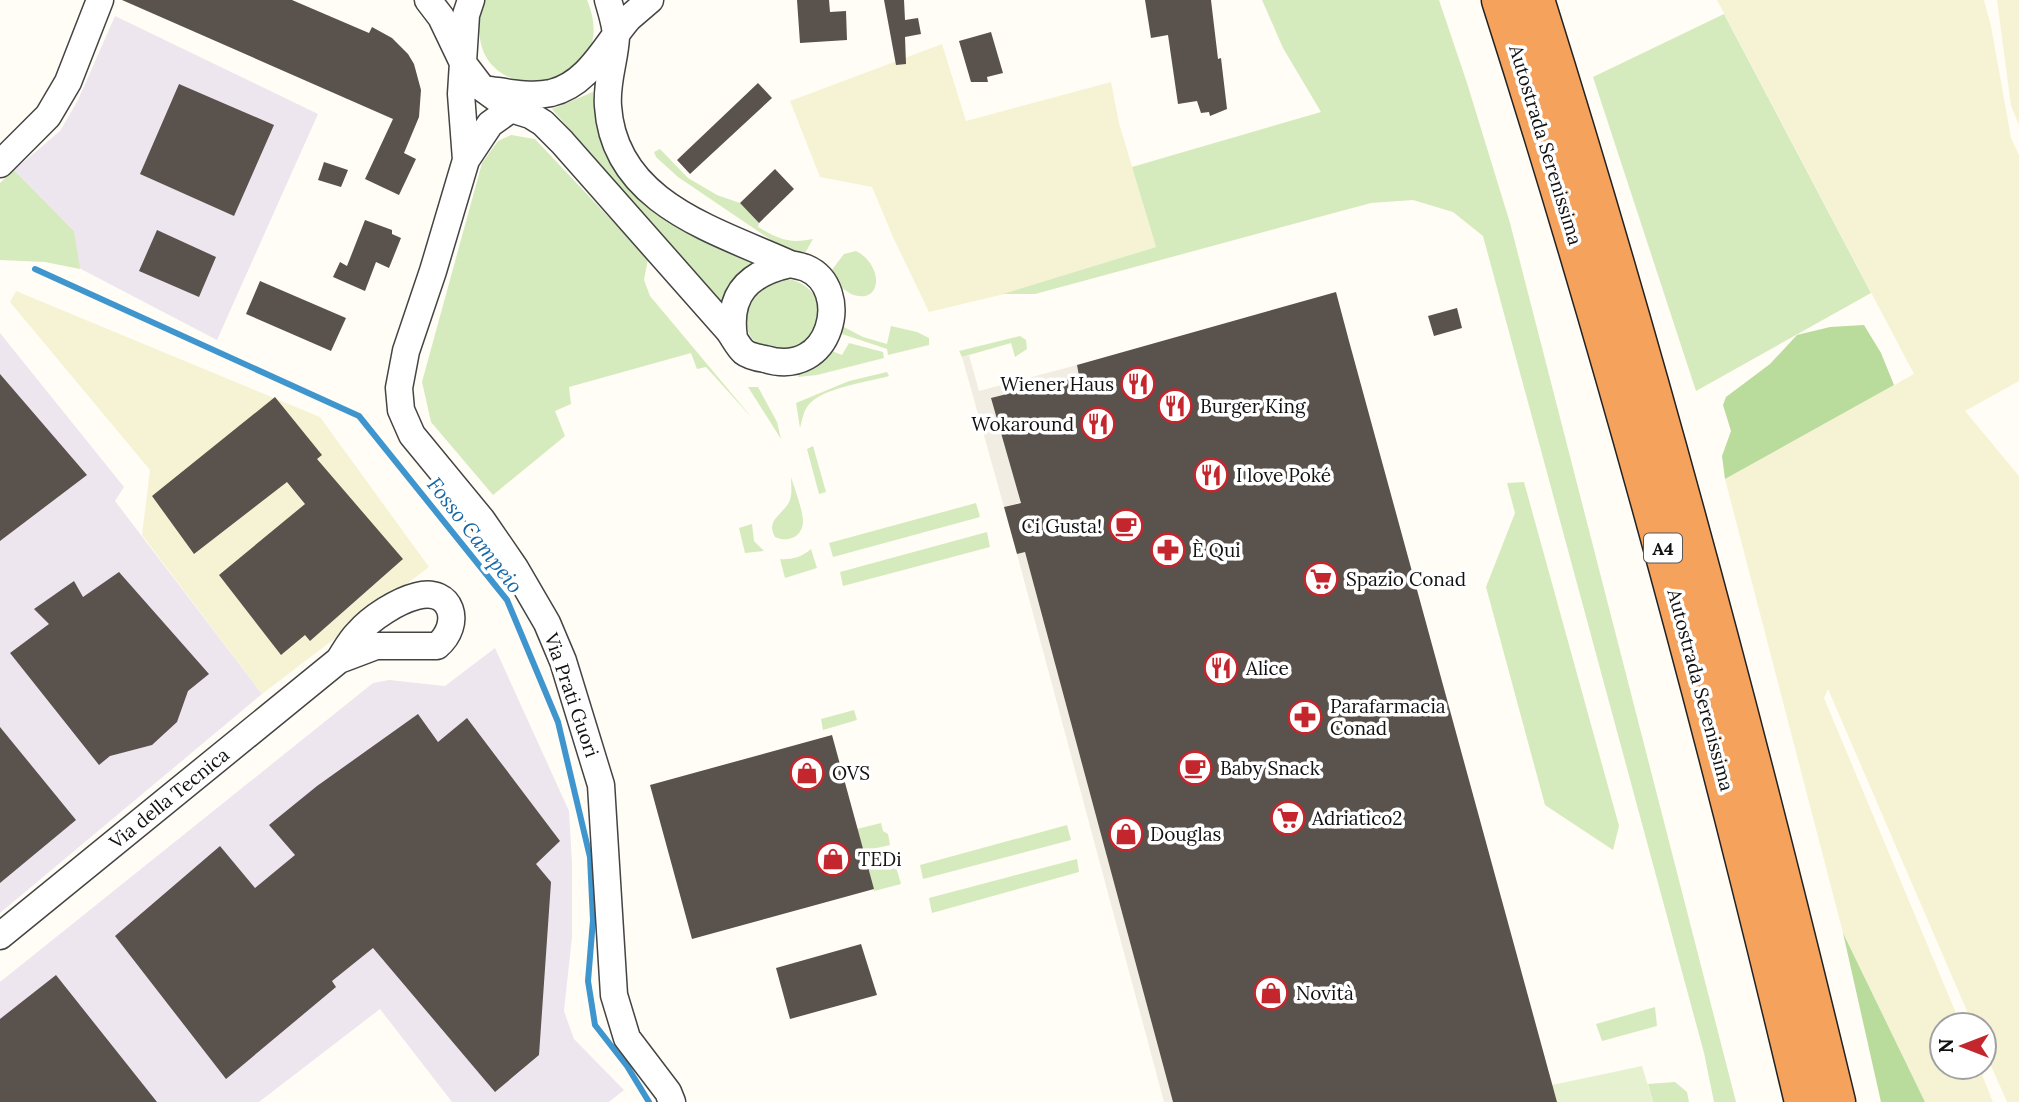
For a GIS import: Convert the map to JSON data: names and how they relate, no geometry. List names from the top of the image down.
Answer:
{
  "streets": {
    "highway": ["Autostrada Serenissima", "A4"],
    "street": ["Via Prati Guori", "Via della Tecnica"]
  },
  "water": ["Fosso Campeio"],
  "places": {
    "restaurant": [
      "Wiener Haus",
      "Burger King",
      "Wokaround",
      "I love Poké",
      "Alice"
    ],
    "cafe": ["Ci Gusta!", "Baby Snack"],
    "pharmacy": ["È Qui", "Parafarmacia Conad"],
    "supermarket": ["Spazio Conad", "Adriatico2"],
    "shop": [
      "OVS",
      "Douglas",
      "TEDi",
      "Novità"
    ]
  },
  "north": "left"
}
